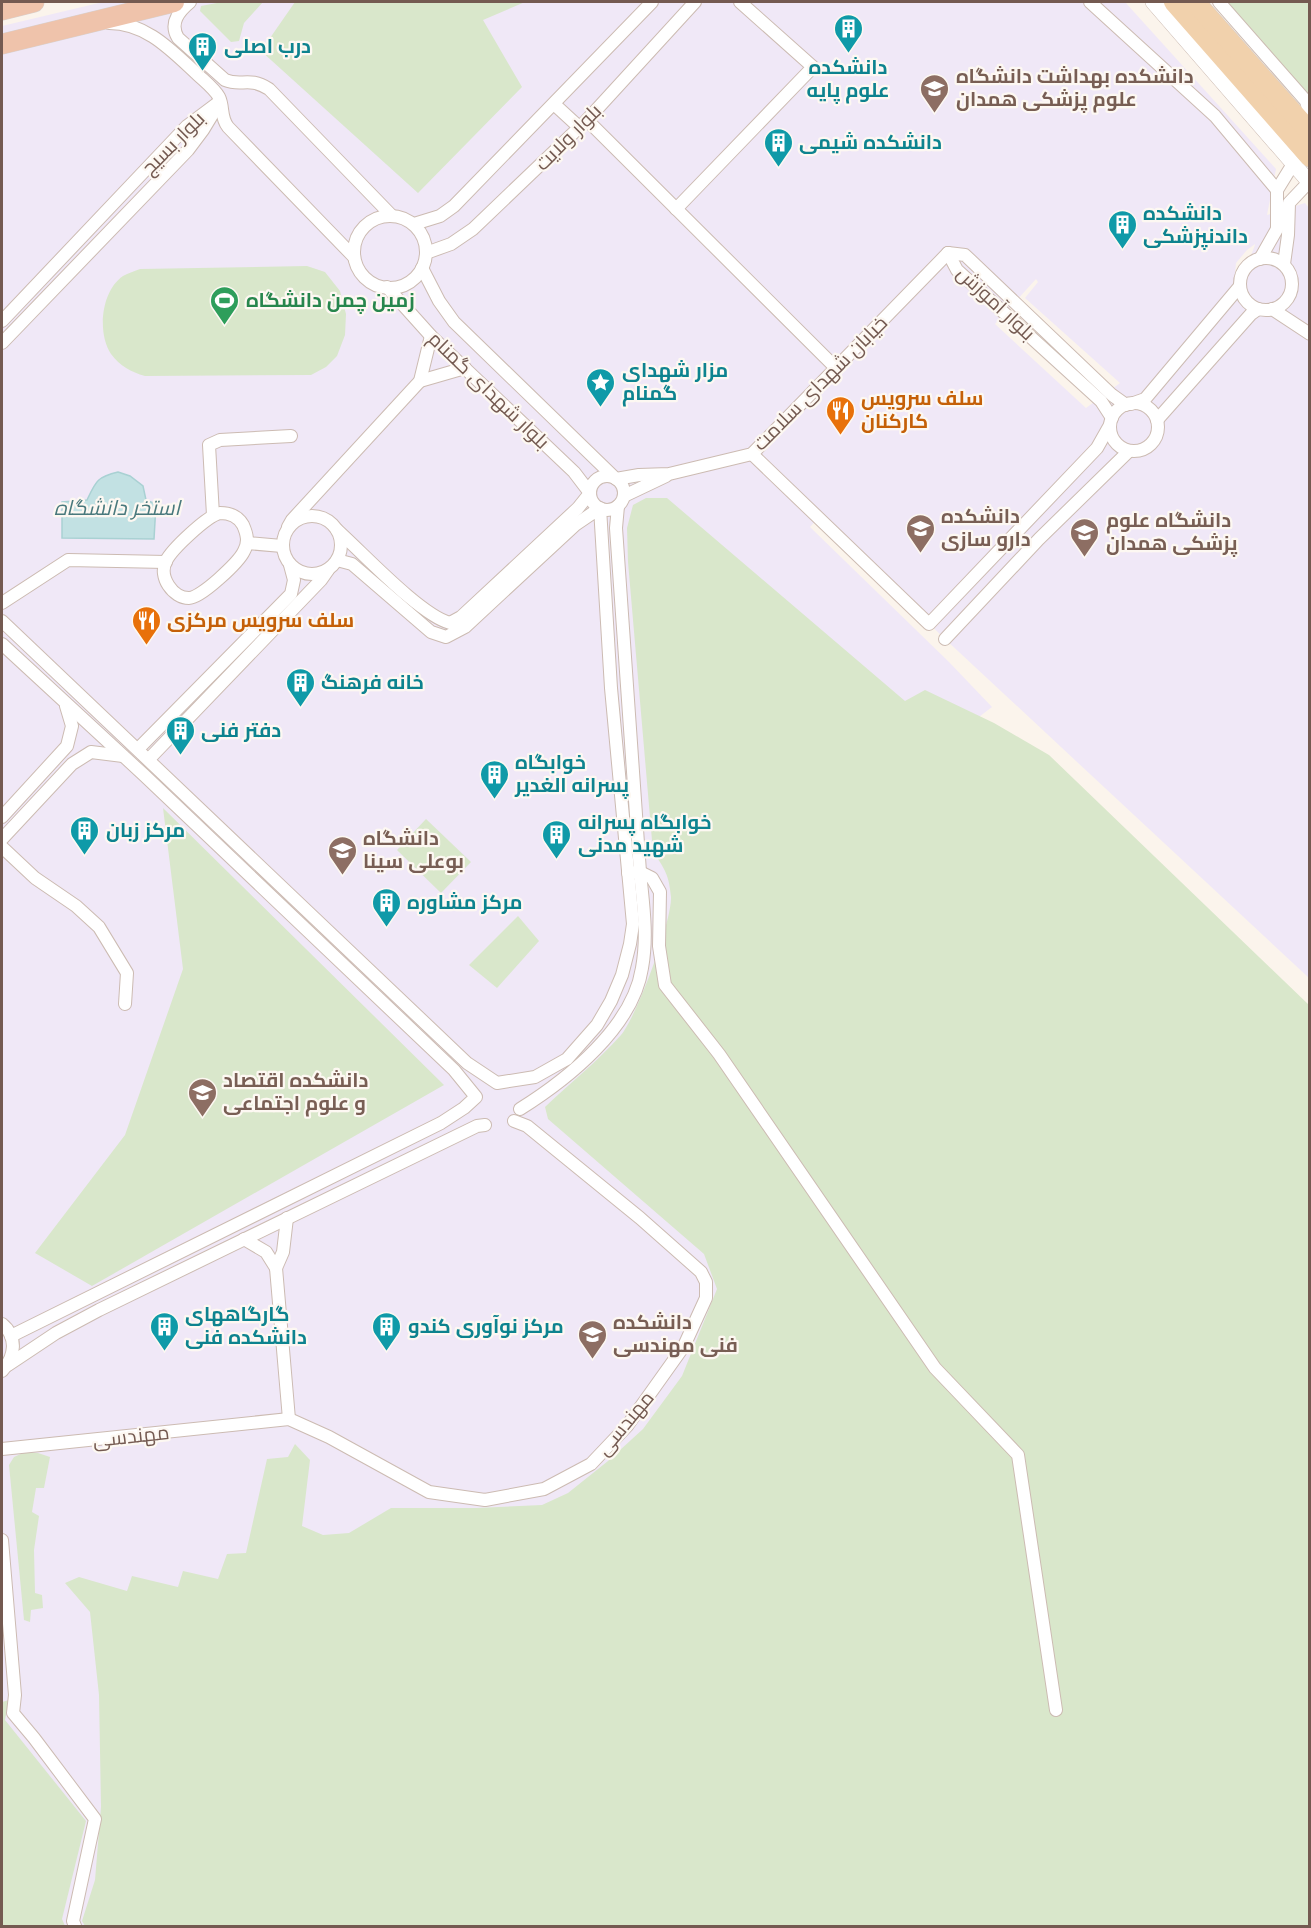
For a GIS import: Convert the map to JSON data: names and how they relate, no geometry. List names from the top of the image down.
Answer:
{
  "streets": {
    "street": [
      "بلوار ولایت",
      "بلوار بسیج",
      "بلوار آموزش",
      "خیابان شهدای سلامت",
      "بلوار شهدای گمنام",
      "مهندسی"
    ]
  },
  "crossings": [
    ["بلوار ولایت", "بلوار شهدای گمنام"],
    ["بلوار آموزش", "خیابان شهدای سلامت"],
    ["خیابان شهدای سلامت", "بلوار شهدای گمنام"]
  ],
  "water": ["استخر دانشگاه"],
  "places": {
    "building": [
      "دانشکده علوم پایه",
      "درب اصلی",
      "دانشکده شیمی",
      "دانشکده داندنپزشکی",
      "خانه فرهنگ",
      "دفتر فنی",
      "خوابگاه پسرانه الغدیر",
      "مرکز زبان",
      "خوابگاه پسرانه شهید مدنی",
      "مرکز مشاوره",
      "گارگاههای دانشکده فنی",
      "مرکز نوآوری کندو"
    ],
    "school or university": [
      "دانشکده بهداشت دانشگاه علوم پزشکی همدان",
      "دانشکده دارو سازی",
      "دانشگاه علوم پزشکی همدان",
      "دانشگاه بوعلی سینا",
      "دانشکده اقتصاد و علوم اجتماعی",
      "دانشکده فنی مهندسی"
    ],
    "sports": ["زمین چمن دانشگاه"],
    "place": ["مزار شهدای گمنام"],
    "restaurant": ["سلف سرویس کارکنان", "سلف سرویس مرکزی"]
  }
}
